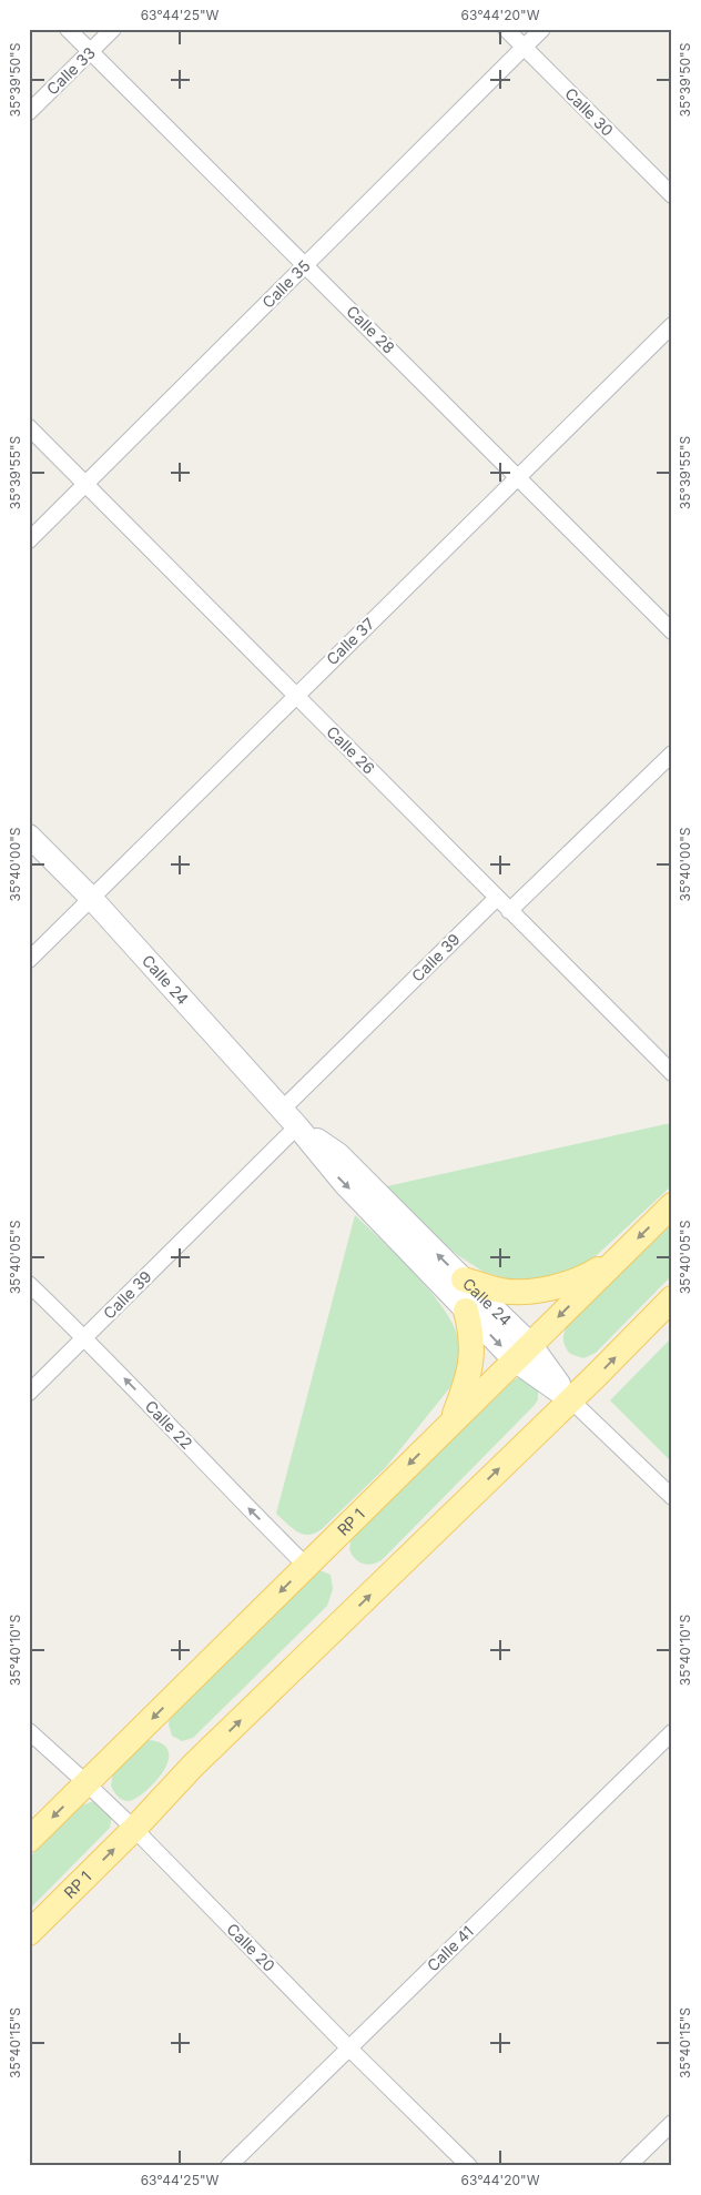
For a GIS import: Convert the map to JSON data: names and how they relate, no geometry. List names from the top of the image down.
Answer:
{
  "streets": {
    "main road": ["RP 1"],
    "street": [
      "Calle 33",
      "Calle 30",
      "Calle 35",
      "Calle 28",
      "Calle 37",
      "Calle 26",
      "Calle 39",
      "Calle 24",
      "Calle 22",
      "Calle 20",
      "Calle 41"
    ]
  },
  "crossings": [
    ["Calle 33", "Calle 28"],
    ["Calle 30", "Calle 35"],
    ["Calle 35", "Calle 28"],
    ["Calle 35", "Calle 26"],
    ["Calle 28", "Calle 37"],
    ["Calle 37", "Calle 26"],
    ["Calle 37", "Calle 24"],
    ["Calle 26", "Calle 39"],
    ["Calle 39", "Calle 24"],
    ["Calle 39", "Calle 22"],
    ["Calle 24", "RP 1"],
    ["Calle 22", "RP 1"],
    ["RP 1", "Calle 20"],
    ["Calle 20", "Calle 41"]
  ],
  "one_way": ["Calle 22"],
  "coordinates": [
    "63°44'25\"W",
    "63°44'20\"W",
    "35°39'50\"S",
    "35°39'55\"S",
    "35°40'00\"S",
    "35°40'05\"S",
    "35°40'10\"S",
    "35°40'15\"S"
  ]
}
